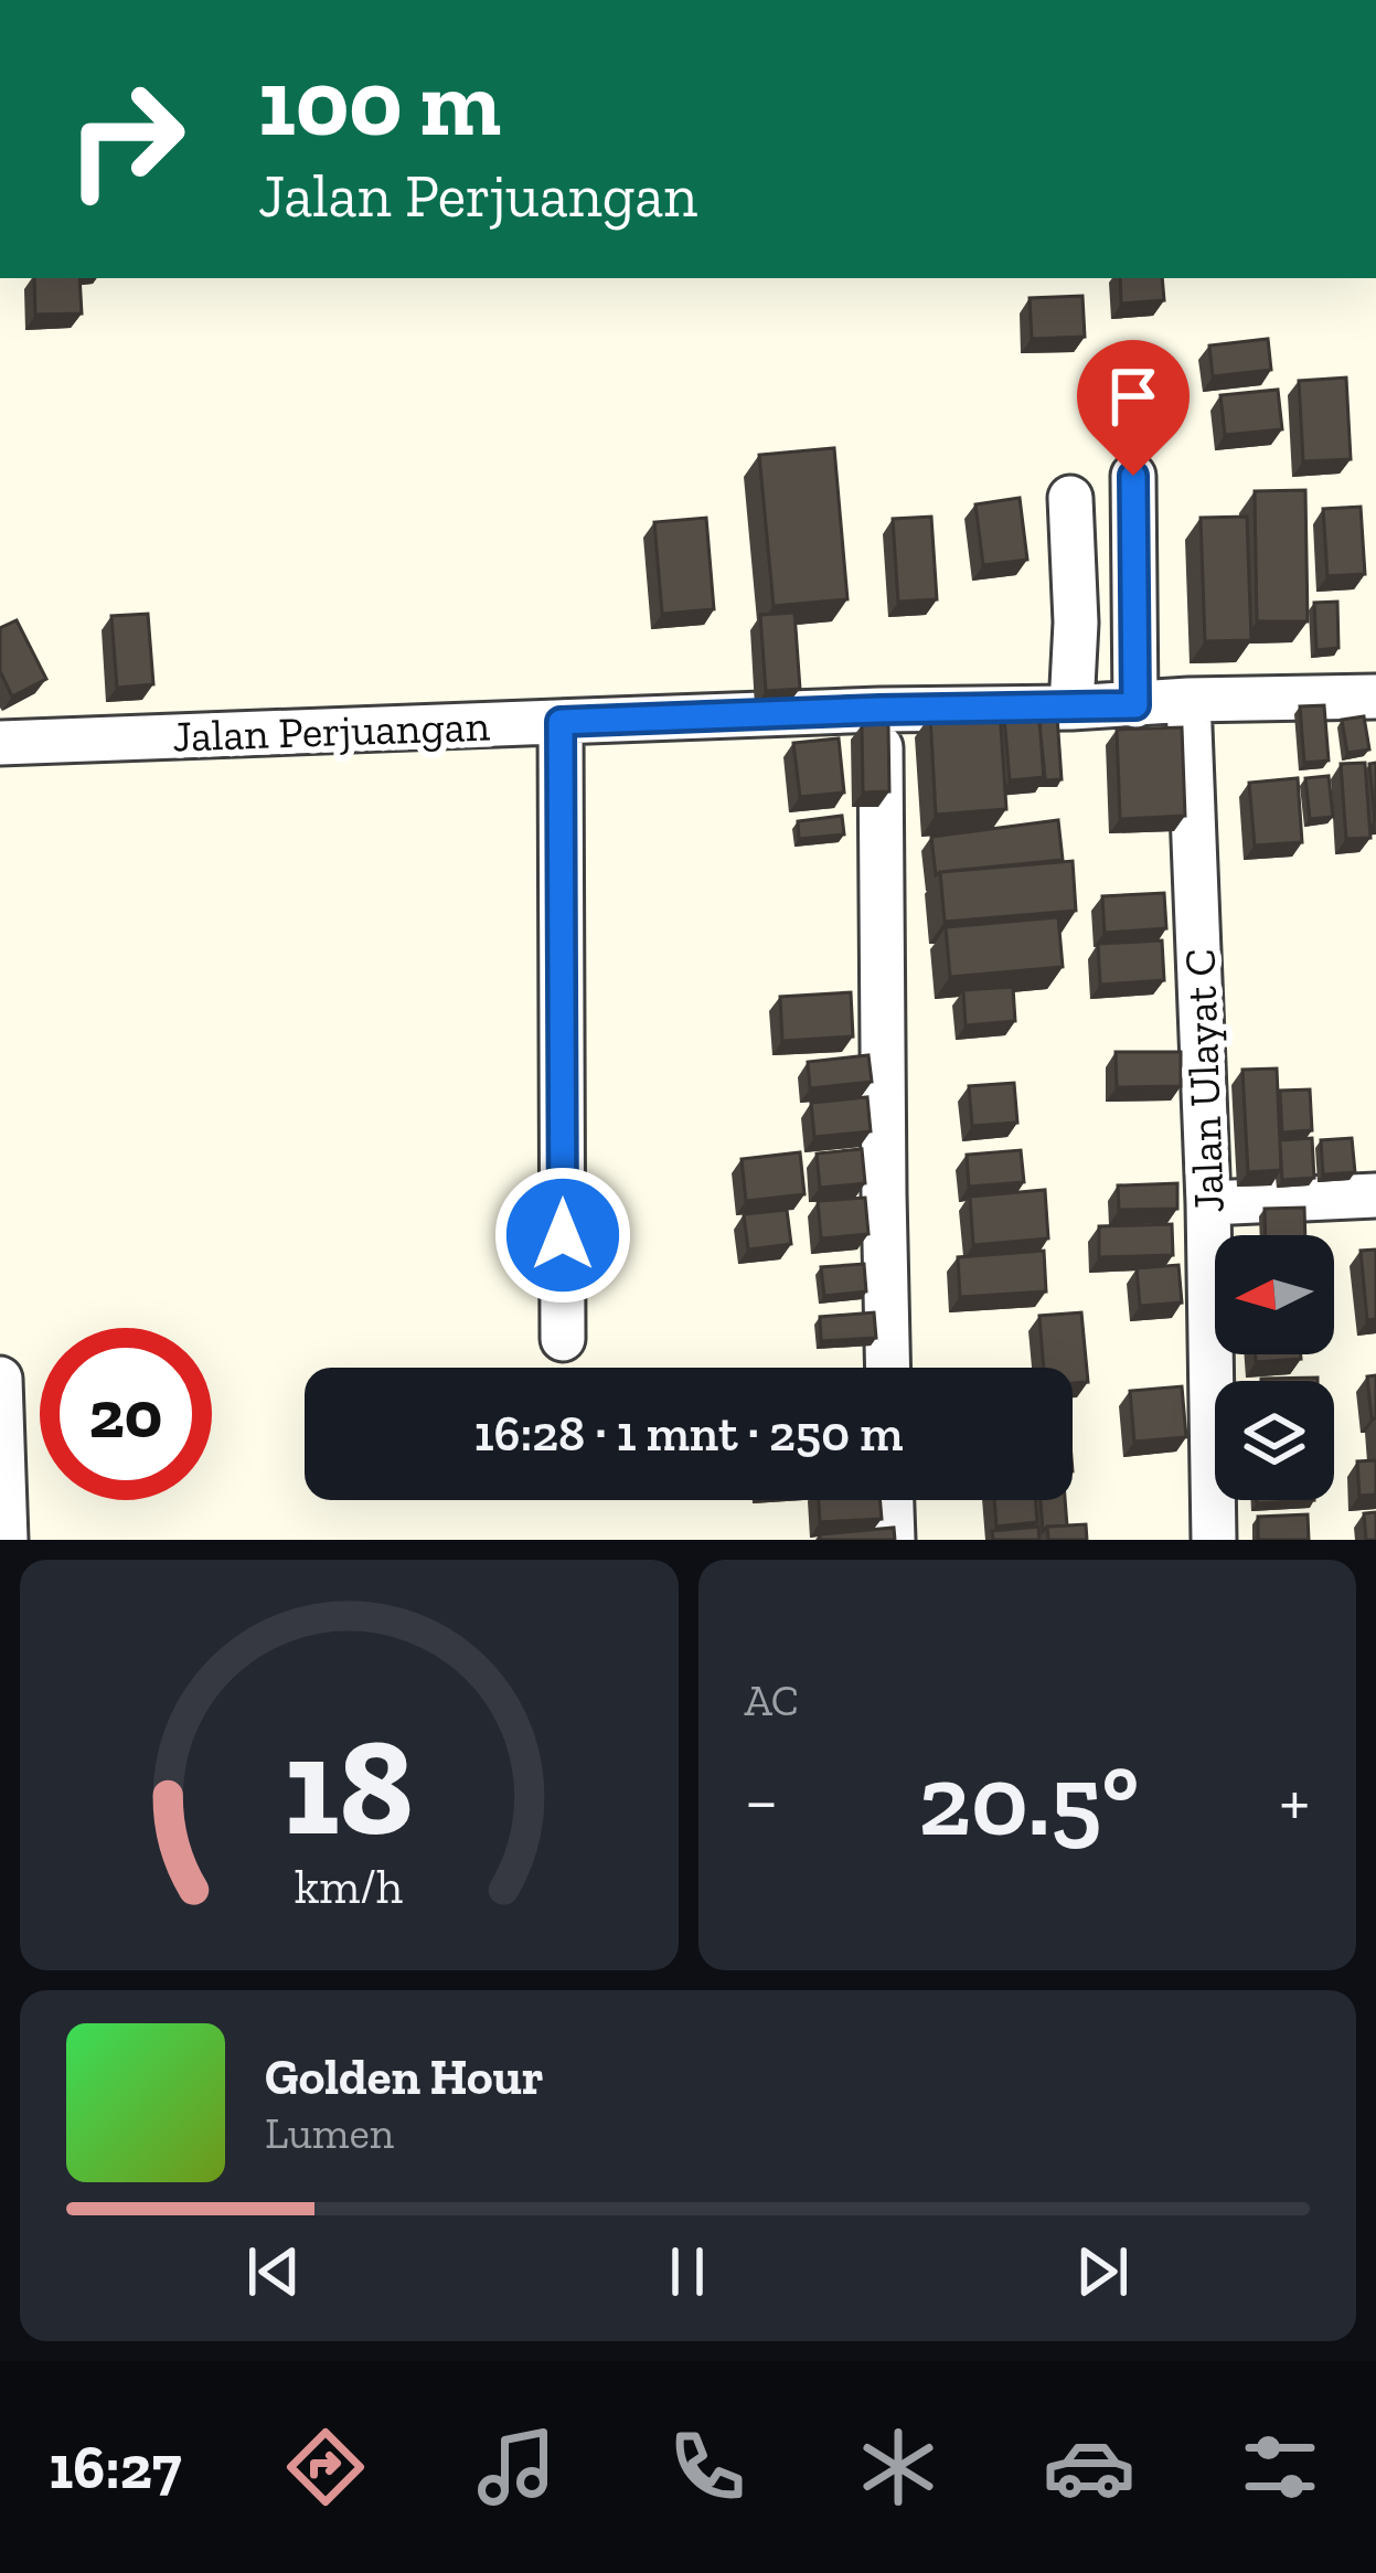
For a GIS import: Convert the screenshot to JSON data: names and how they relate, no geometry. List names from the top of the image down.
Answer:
{
  "streets": {
    "street": ["Jalan Perjuangan", "Jalan Ulayat C"]
  },
  "crossings": [
    ["Jalan Perjuangan", "Jalan Ulayat C"]
  ],
  "north": "left",
  "page": {
    "turn": ["100 m", "Jalan Perjuangan"],
    "limit": "20",
    "trip": "16:28 · 1 mnt · 250 m",
    "tile": "AC",
    "heat": ["−", "20.5°", "+"],
    "song": ["Golden Hour", "Lumen"],
    "tabs": "16:27",
    "gauge": ["18", "km/h"]
  }
}
